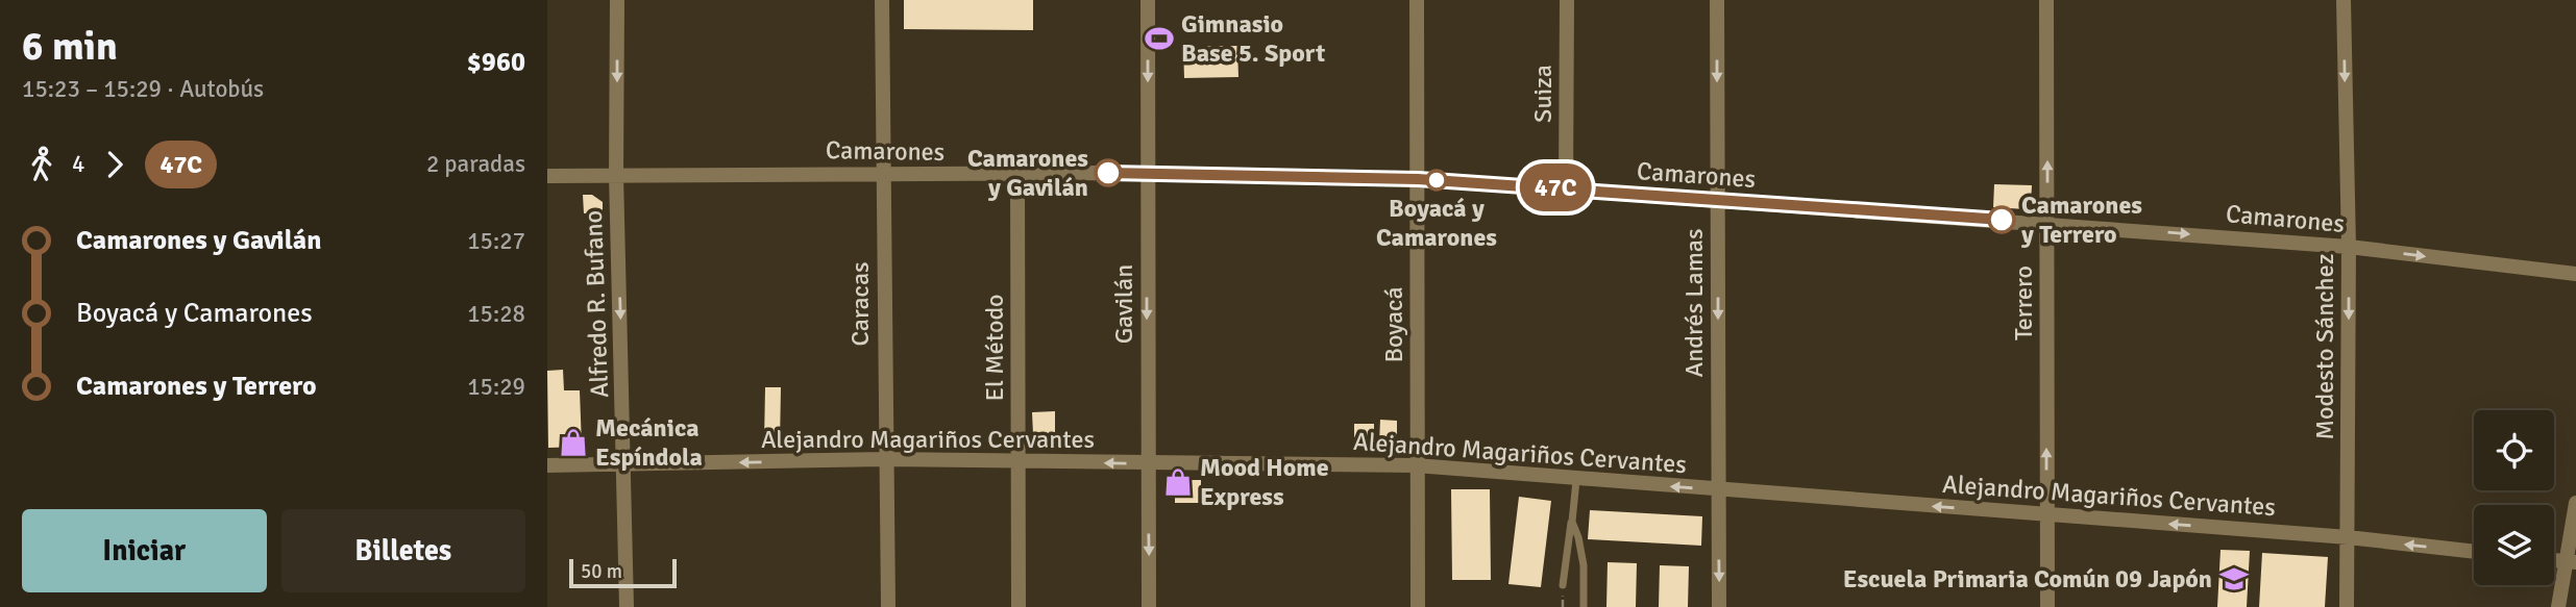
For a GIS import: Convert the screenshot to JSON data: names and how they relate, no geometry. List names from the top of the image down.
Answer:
{
  "streets": {
    "street": [
      "Suiza",
      "Camarones",
      "Andrés Lamas",
      "Terrero",
      "Alfredo R. Bufano",
      "Caracas",
      "Gavilán",
      "Boyacá",
      "Modesto Sánchez",
      "El Método",
      "Alejandro Magariños Cervantes"
    ]
  },
  "crossings": [
    ["Suiza", "Camarones"],
    ["Camarones", "Andrés Lamas"],
    ["Camarones", "Terrero"],
    ["Camarones", "Alfredo R. Bufano"],
    ["Camarones", "Caracas"],
    ["Camarones", "Gavilán"],
    ["Camarones", "Boyacá"],
    ["Camarones", "Modesto Sánchez"],
    ["Camarones", "El Método"],
    ["Andrés Lamas", "Alejandro Magariños Cervantes"],
    ["Terrero", "Alejandro Magariños Cervantes"],
    ["Alfredo R. Bufano", "Alejandro Magariños Cervantes"],
    ["Caracas", "Alejandro Magariños Cervantes"],
    ["Gavilán", "Alejandro Magariños Cervantes"],
    ["Boyacá", "Alejandro Magariños Cervantes"],
    ["Modesto Sánchez", "Alejandro Magariños Cervantes"],
    ["El Método", "Alejandro Magariños Cervantes"]
  ],
  "one_way": [
    "Andrés Lamas",
    "Terrero",
    "Alfredo R. Bufano",
    "Gavilán",
    "Modesto Sánchez",
    "Alejandro Magariños Cervantes"
  ],
  "places": {
    "sports": ["Gimnasio Base 5. Sport"],
    "other": ["Camarones y Gavilán", "Boyacá y Camarones", "Camarones y Terrero"],
    "shop": ["Mecánica Espíndola", "Mood Home Express"],
    "school or university": ["Escuela Primaria Común 09 Japón"]
  },
  "lines": ["bus line 47C"],
  "scale_bar": "50 m",
  "page": {
    "heading": ["6 min", "15:23 – 15:29 · Autobús", "$960"],
    "on_map": "47C",
    "legs": ["4", "47C", "2 paradas"],
    "list": [
      {
        "name": "Camarones y Gavilán",
        "value": "15:27"
      },
      {
        "name": "Boyacá y Camarones",
        "value": "15:28"
      },
      {
        "name": "Camarones y Terrero",
        "value": "15:29"
      }
    ],
    "buttons": ["Iniciar", "Billetes"],
    "scale": "50 m"
  }
}
